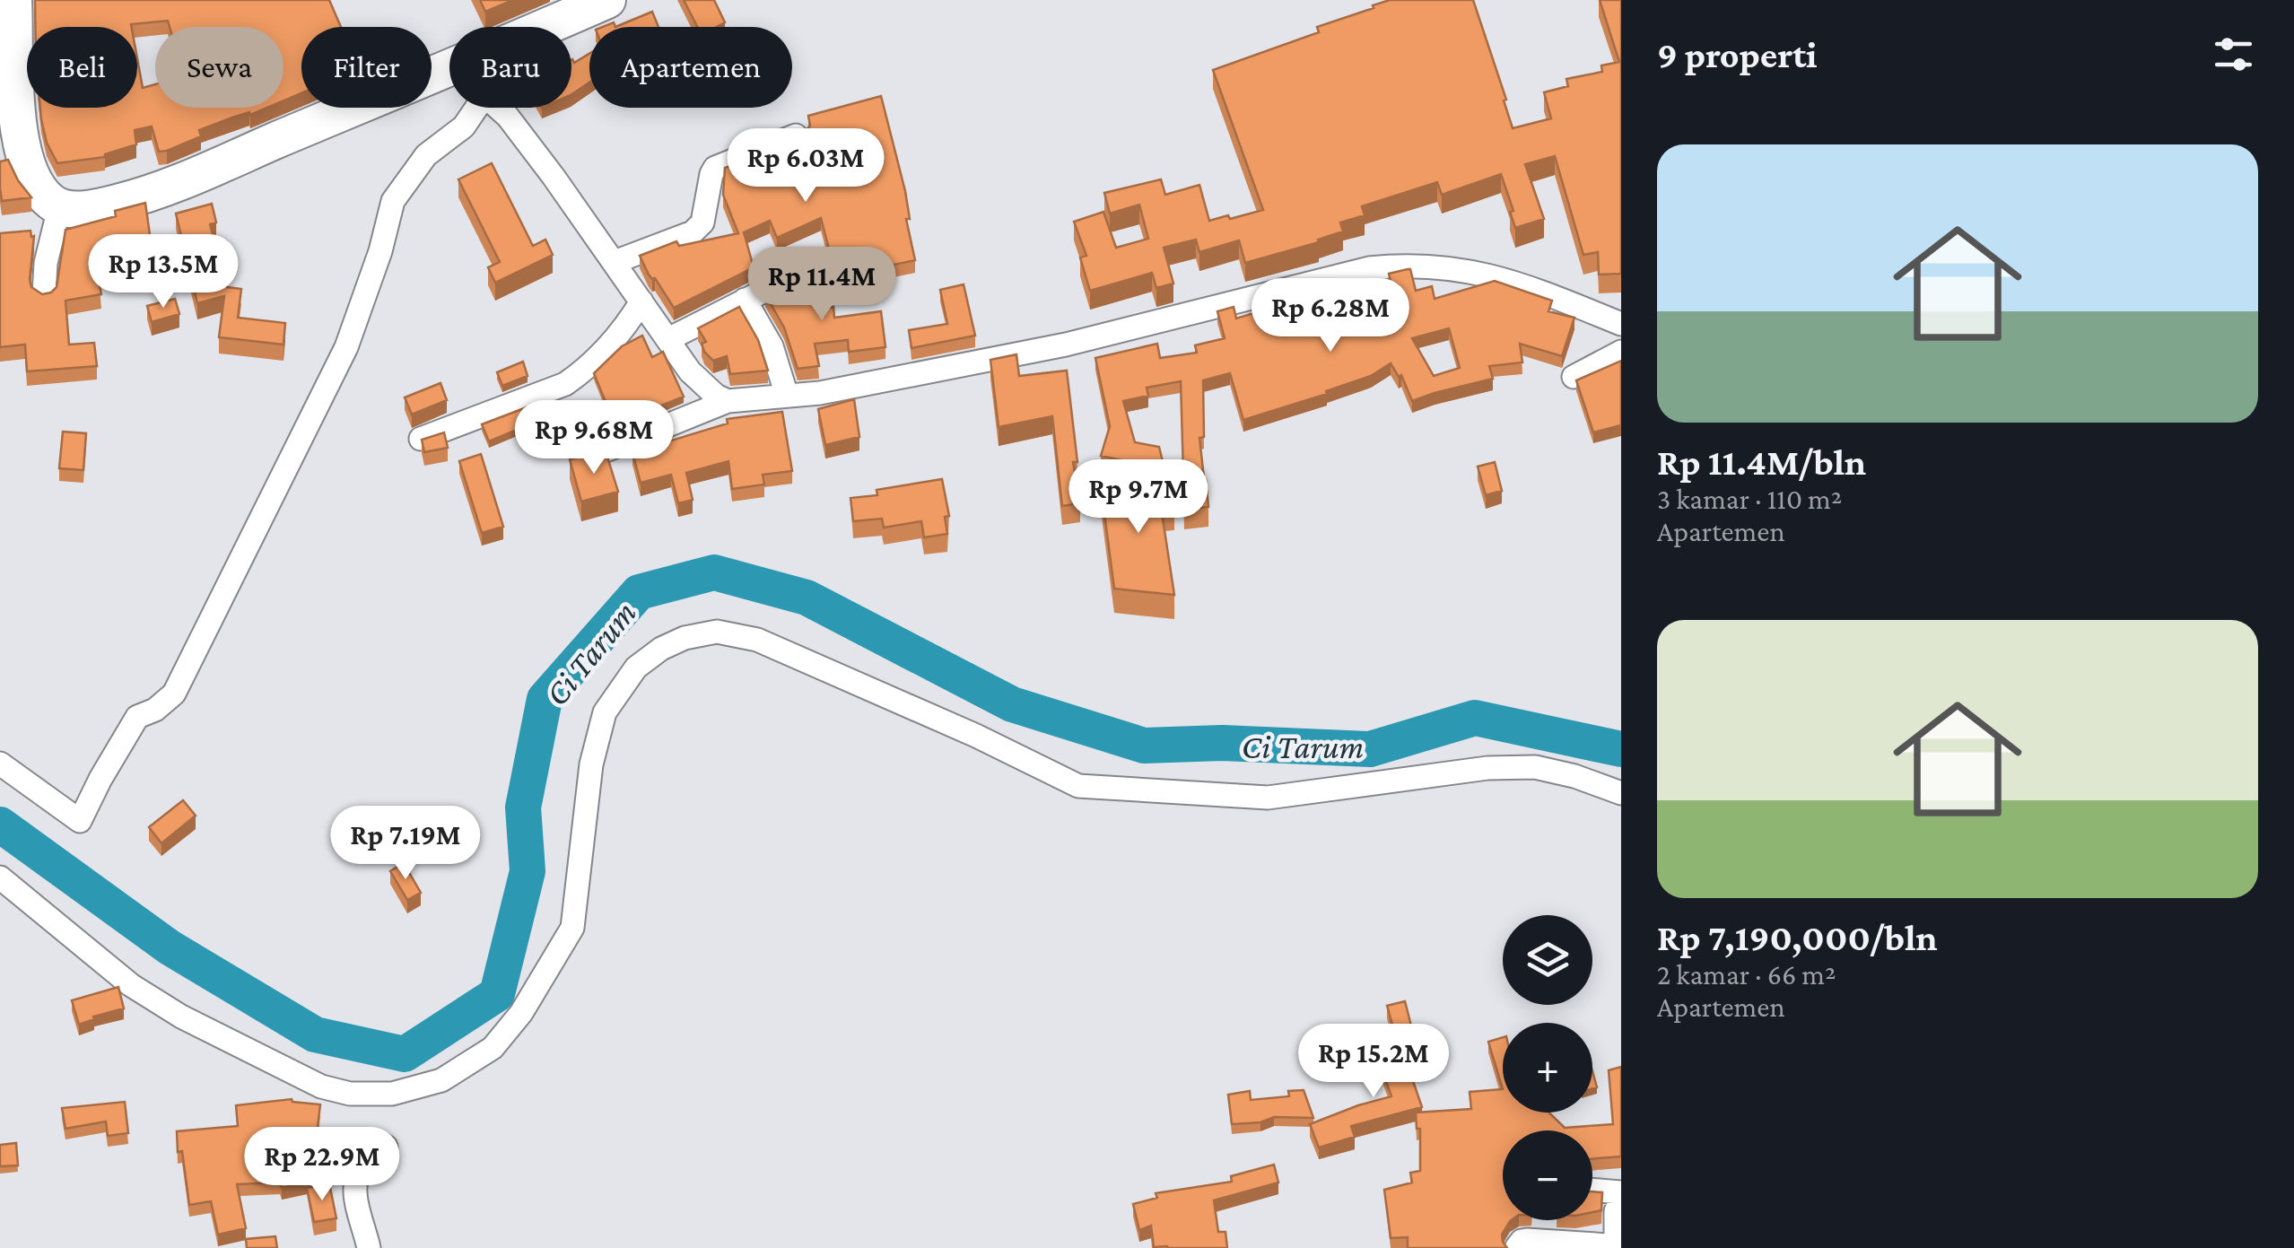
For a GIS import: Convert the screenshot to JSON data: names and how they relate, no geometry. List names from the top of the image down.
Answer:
{
  "water": ["Ci Tarum"],
  "page": {
    "heading": "9 properti",
    "chip": [
      "Beli",
      "Sewa",
      "Filter",
      "Baru",
      "Apartemen"
    ],
    "list": [
      {
        "name": "Rp 11.4M/bln",
        "note": "3 kamar · 110 m² · Apartemen"
      },
      {
        "name": "Rp 7,190,000/bln",
        "note": "2 kamar · 66 m² · Apartemen"
      }
    ],
    "price": [
      "Rp 6.03M",
      "Rp 13.5M",
      "Rp 11.4M",
      "Rp 6.28M",
      "Rp 9.68M",
      "Rp 9.7M",
      "Rp 7.19M",
      "Rp 15.2M",
      "Rp 22.9M"
    ],
    "map_buttons": ["+", "−"]
  }
}
